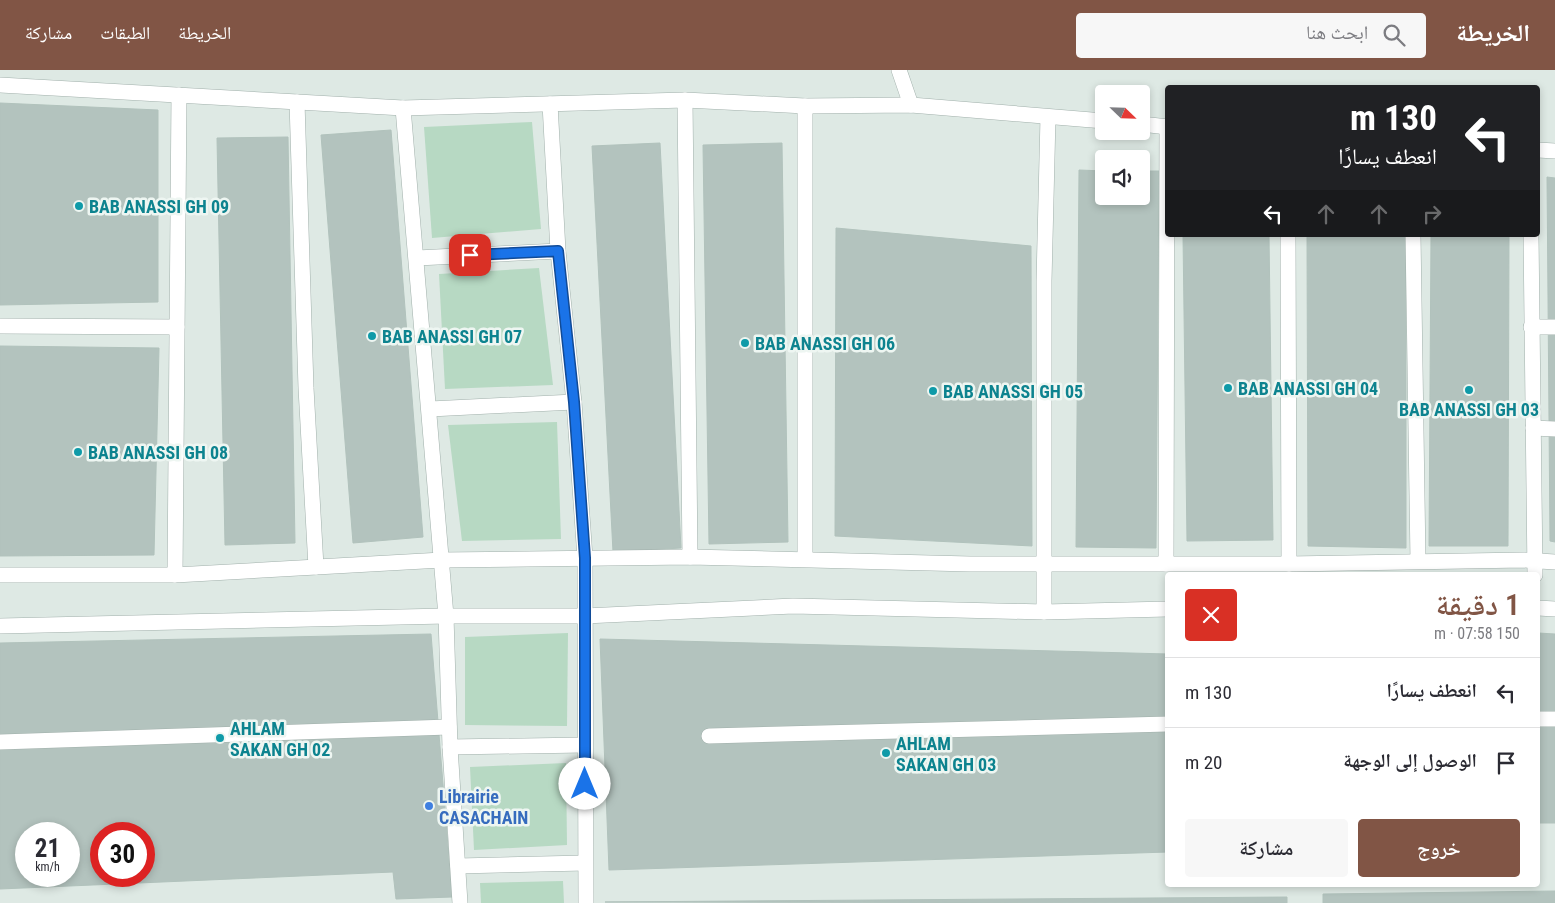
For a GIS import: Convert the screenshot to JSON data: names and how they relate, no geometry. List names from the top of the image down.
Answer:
{
  "places": [
    "BAB ANASSI GH 09",
    "BAB ANASSI GH 07",
    "BAB ANASSI GH 06",
    "BAB ANASSI GH 04",
    "BAB ANASSI GH 03",
    "BAB ANASSI GH 05",
    "BAB ANASSI GH 08",
    "AHLAM SAKAN GH 02",
    "AHLAM SAKAN GH 03",
    "Librairie CASACHAIN"
  ],
  "north": "bottom right",
  "page": {
    "header": "الخريطة",
    "search": "ابحث هنا",
    "nav": ["الخريطة", "الطبقات", "مشاركة"],
    "turn": ["130 m", "انعطف يسارًا"],
    "heading": ["1 دقيقة", "150 m · 07:58"],
    "list": [
      {
        "name": "انعطف يسارًا",
        "value": "130 m"
      },
      {
        "name": "الوصول إلى الوجهة",
        "value": "20 m"
      }
    ],
    "buttons": ["خروج", "مشاركة"],
    "speed": "21 km/h",
    "limit": "30"
  }
}
